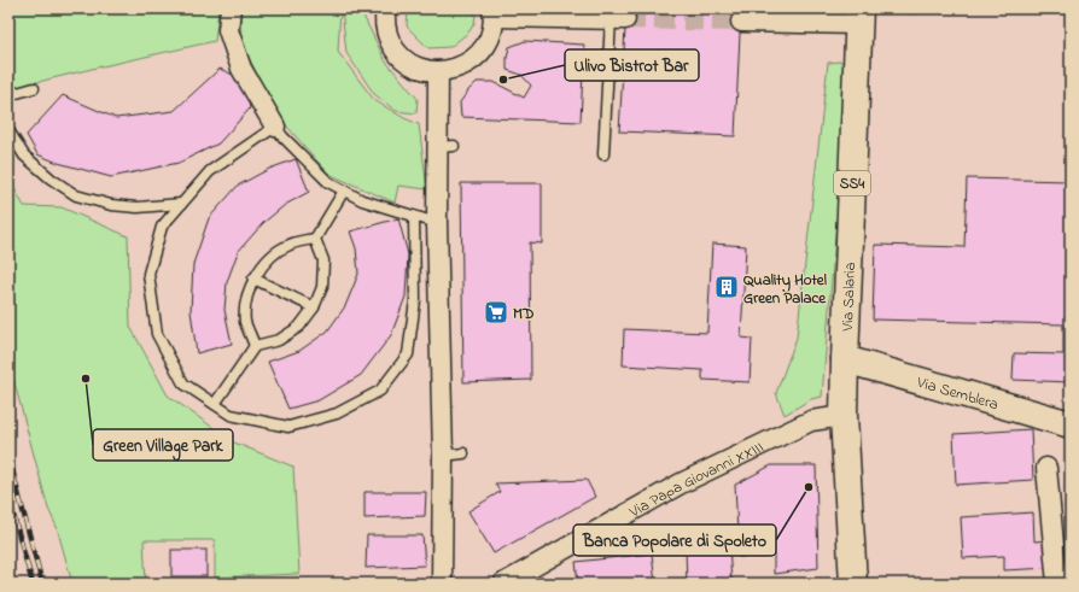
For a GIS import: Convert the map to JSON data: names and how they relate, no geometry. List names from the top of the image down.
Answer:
{
  "streets": {
    "main road": ["SS4", "Via Salaria", "Via Semblera"],
    "street": ["Via Papa Giovanni XXIII"]
  },
  "crossings": [
    ["Via Salaria", "Via Semblera"],
    ["Via Salaria", "Via Papa Giovanni XXIII"]
  ],
  "places": {
    "other": ["Ulivo Bistrot Bar", "Green Village Park", "Banca Popolare di Spoleto"],
    "building": ["Quality Hotel Green Palace"],
    "supermarket": ["MD"]
  }
}
